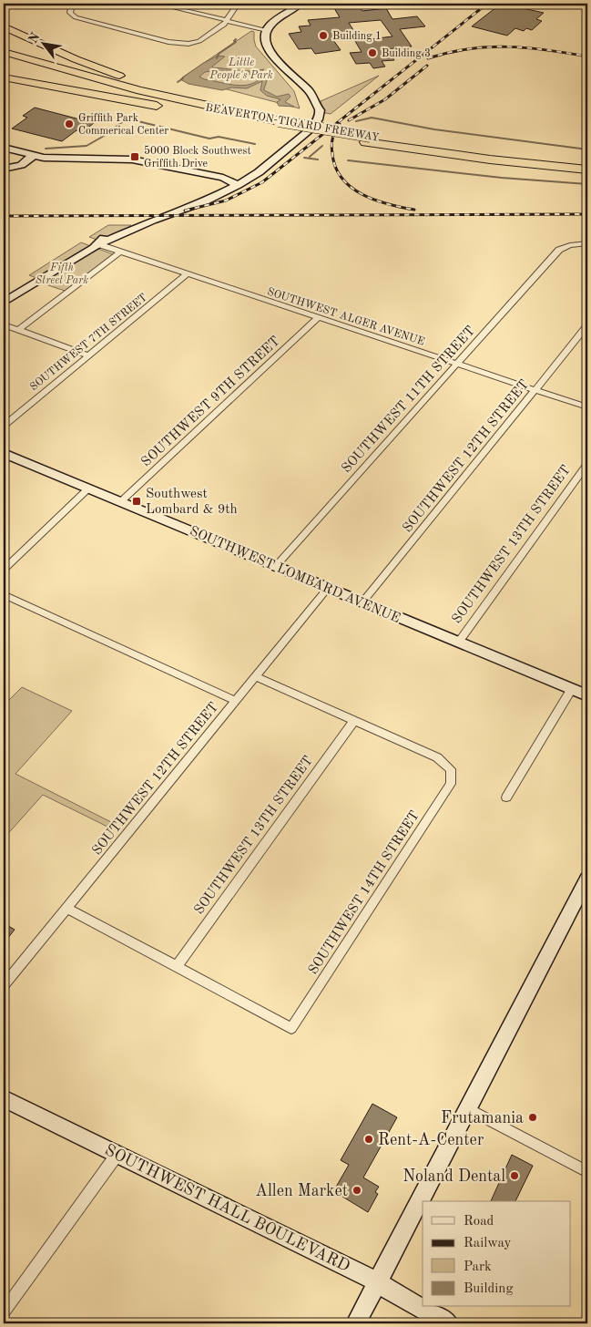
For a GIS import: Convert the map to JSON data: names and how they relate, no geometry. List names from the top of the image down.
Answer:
{
  "streets": {
    "highway": ["BEAVERTON-TIGARD FREEWAY"],
    "street": [
      "SOUTHWEST ALGER AVENUE",
      "SOUTHWEST 7TH STREET",
      "SOUTHWEST 11TH STREET",
      "SOUTHWEST 9TH STREET",
      "SOUTHWEST 12TH STREET",
      "SOUTHWEST 13TH STREET",
      "SOUTHWEST LOMBARD AVENUE",
      "SOUTHWEST 14TH STREET",
      "SOUTHWEST HALL BOULEVARD"
    ]
  },
  "crossings": [
    ["SOUTHWEST ALGER AVENUE", "SOUTHWEST 7TH STREET"],
    ["SOUTHWEST ALGER AVENUE", "SOUTHWEST 11TH STREET"],
    ["SOUTHWEST ALGER AVENUE", "SOUTHWEST 9TH STREET"],
    ["SOUTHWEST ALGER AVENUE", "SOUTHWEST 12TH STREET"],
    ["SOUTHWEST 11TH STREET", "SOUTHWEST LOMBARD AVENUE"],
    ["SOUTHWEST 9TH STREET", "SOUTHWEST LOMBARD AVENUE"],
    ["SOUTHWEST 12TH STREET", "SOUTHWEST LOMBARD AVENUE"],
    ["SOUTHWEST 13TH STREET", "SOUTHWEST LOMBARD AVENUE"],
    ["SOUTHWEST 13TH STREET", "SOUTHWEST 14TH STREET"]
  ],
  "parks": ["Little People's Park", "Fifth Street Park"],
  "places": {
    "other": [
      "Building 1",
      "Building 3",
      "Griffith Park Commerical Center",
      "Frutamania",
      "Rent-A-Center",
      "Noland Dental",
      "Allen Market"
    ],
    "transit": ["5000 Block Southwest Griffith Drive", "Southwest Lombard & 9th"]
  },
  "legend": [
    "Road",
    "Railway",
    "Park",
    "Building"
  ],
  "north": "top left"
}
